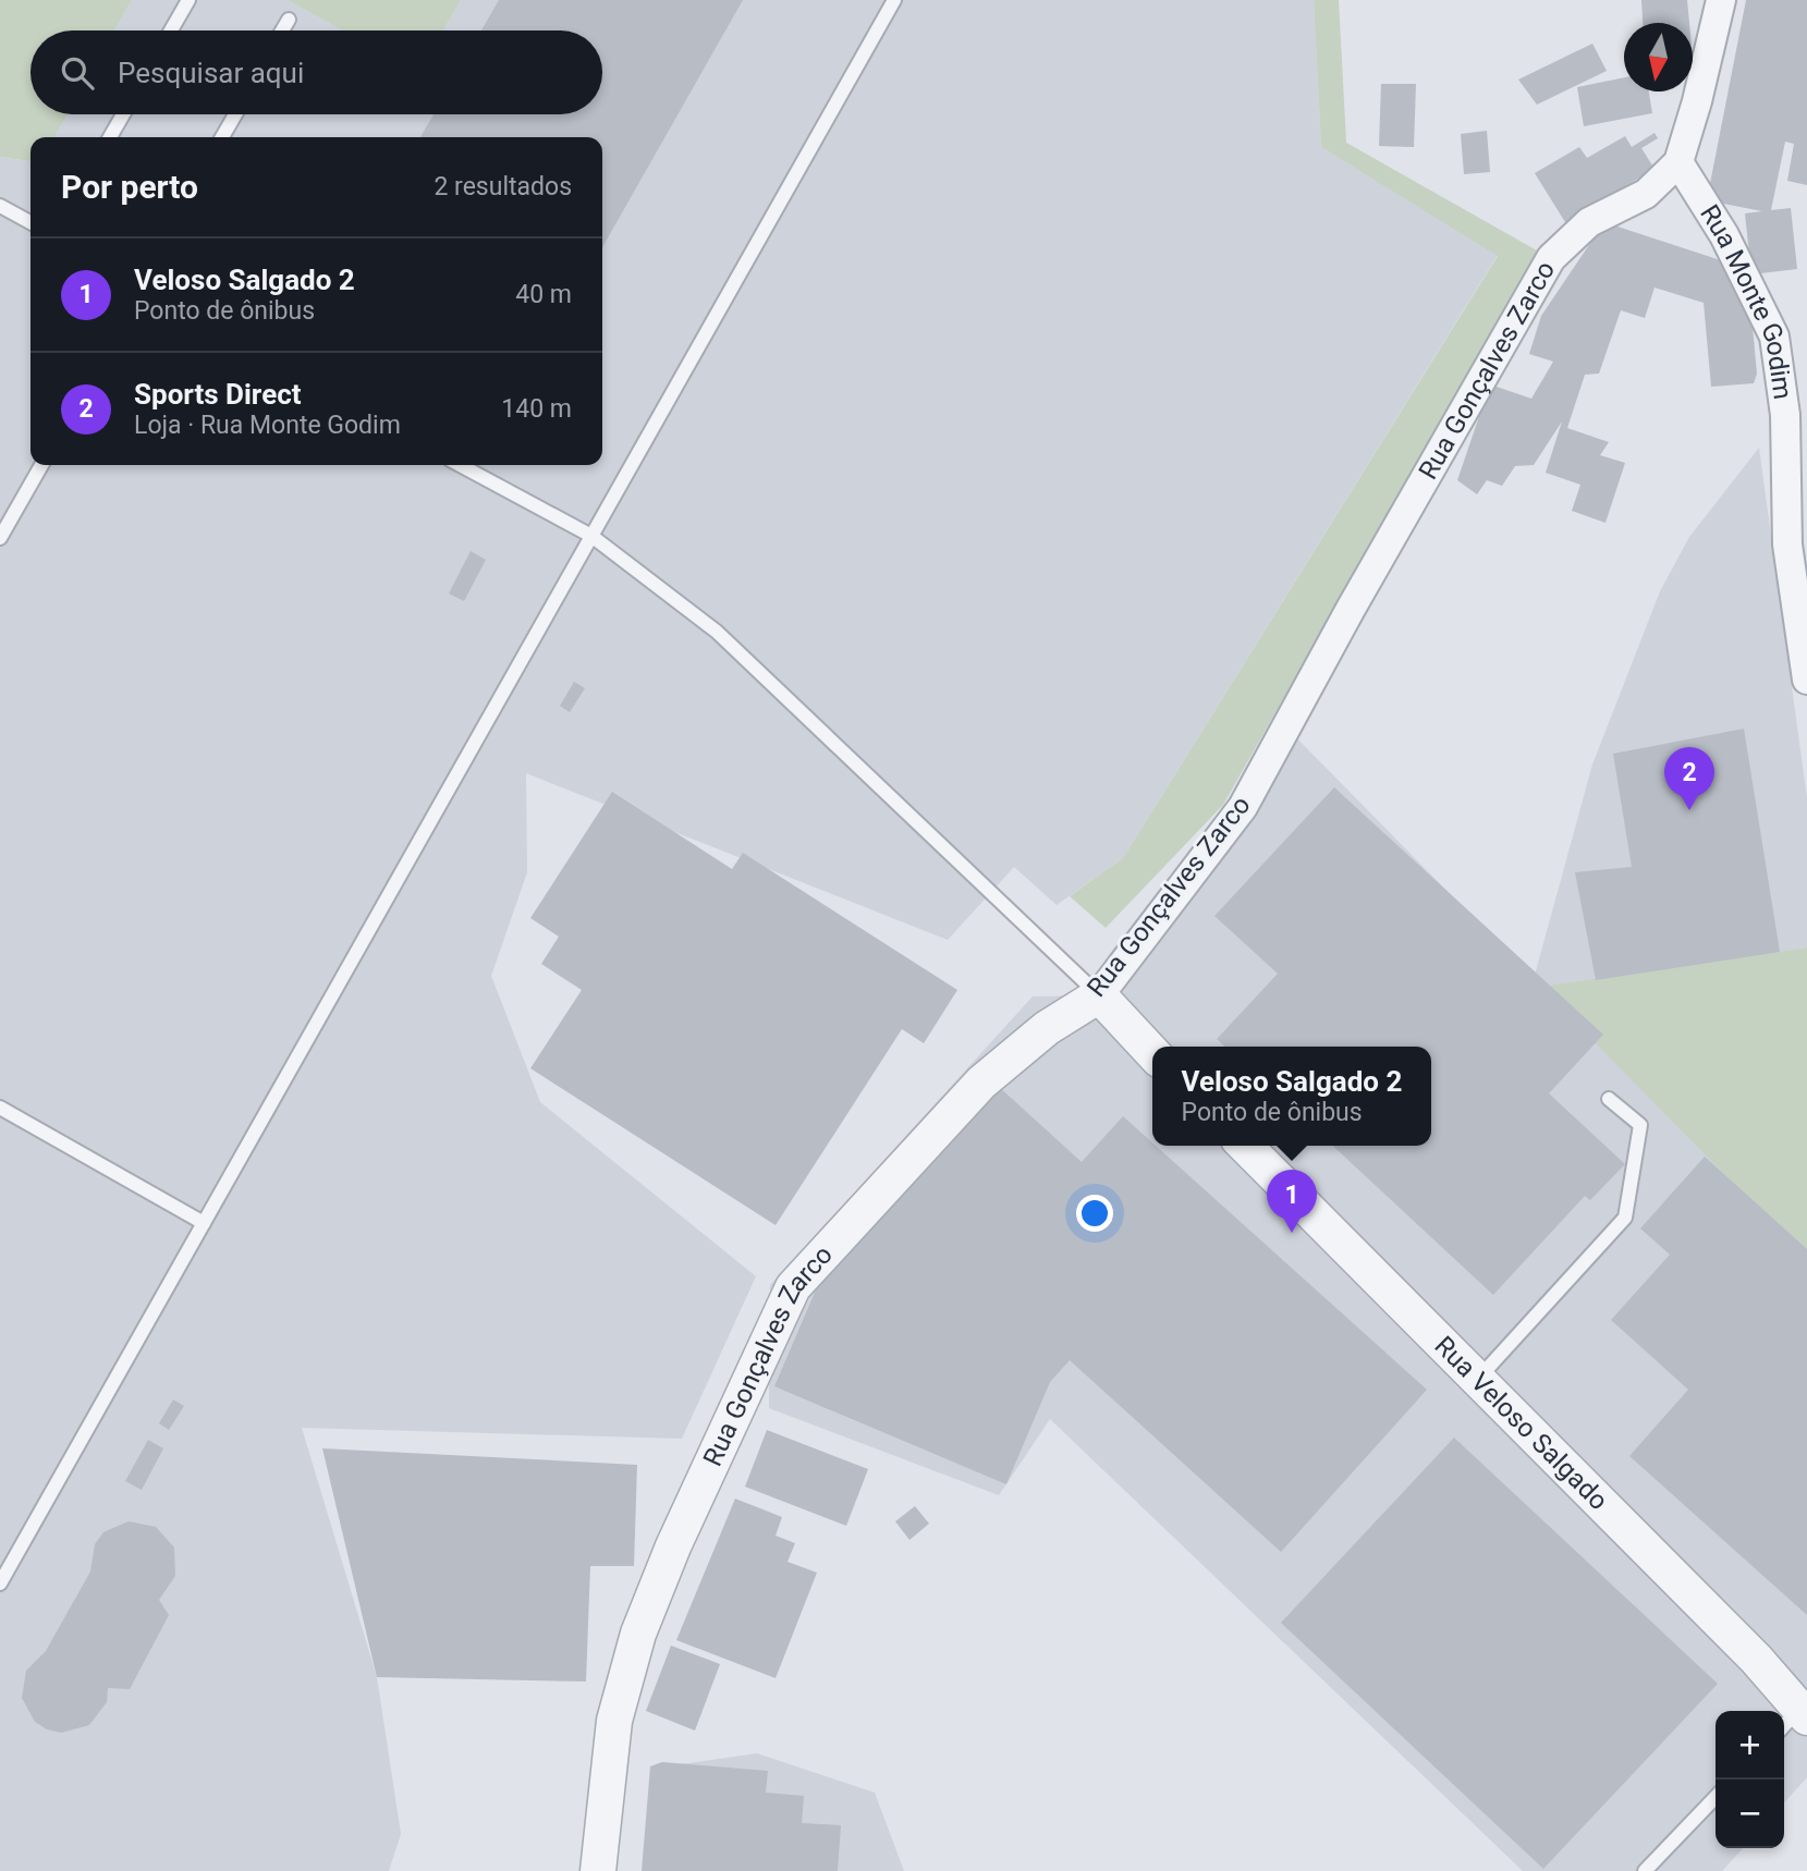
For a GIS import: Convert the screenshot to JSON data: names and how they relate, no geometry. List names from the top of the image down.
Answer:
{
  "streets": {
    "street": ["Rua Monte Godim", "Rua Gonçalves Zarco", "Rua Veloso Salgado"]
  },
  "crossings": [
    ["Rua Monte Godim", "Rua Gonçalves Zarco"]
  ],
  "north": "bottom",
  "page": {
    "search": "Pesquisar aqui",
    "heading": ["Por perto", "2 resultados"],
    "list": [
      {
        "mark": "1",
        "name": "Veloso Salgado 2",
        "note": "Ponto de ônibus",
        "value": "40 m"
      },
      {
        "mark": "2",
        "name": "Sports Direct",
        "note": "Loja · Rua Monte Godim",
        "value": "140 m"
      }
    ],
    "pins": ["2", "1"],
    "popup": ["Veloso Salgado 2", "Ponto de ônibus"],
    "map_buttons": ["+", "−"]
  }
}
